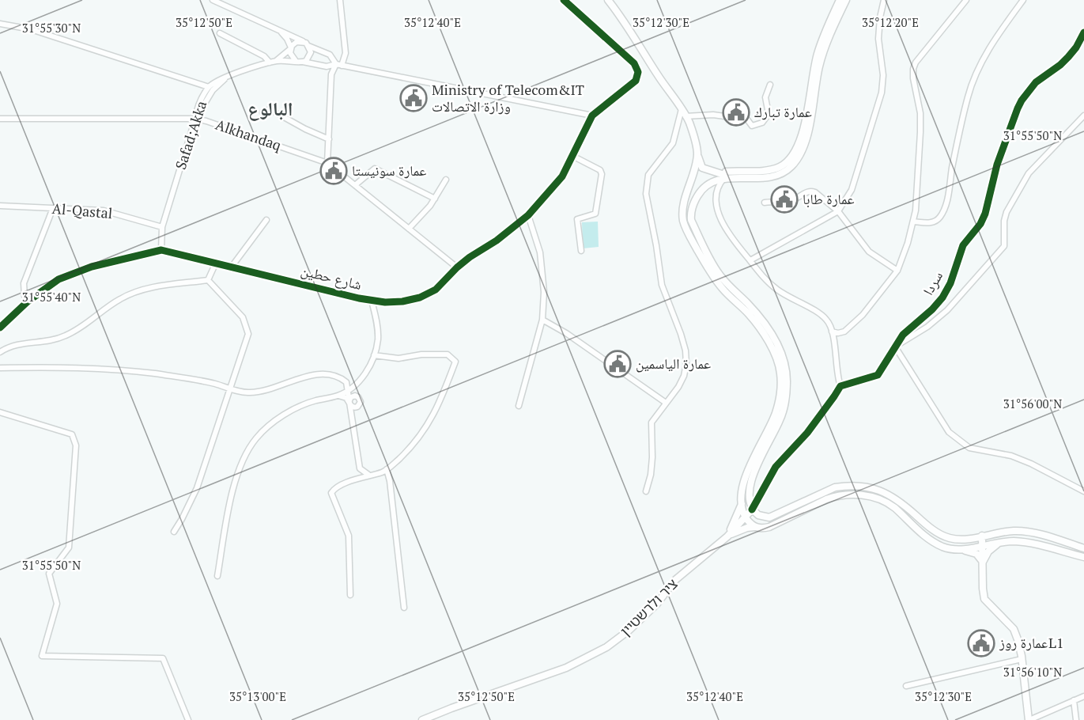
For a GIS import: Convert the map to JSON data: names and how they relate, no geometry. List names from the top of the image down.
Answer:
{
  "streets": {
    "main road": ["سردا", "ציר ולרשטיין"],
    "street": [
      "Safad;Akka",
      "Alkhandaq",
      "Al-Qastal",
      "شارع حطين"
    ]
  },
  "crossings": [
    ["Safad;Akka", "Alkhandaq"],
    ["Safad;Akka", "Al-Qastal"],
    ["Safad;Akka", "شارع حطين"],
    ["Alkhandaq", "شارع حطين"]
  ],
  "districts": ["البالوع"],
  "places": {
    "public building": [
      "Ministry of Telecom&IT وزارة الاتصالات",
      "عمارة تبارك",
      "عمارة سونيستا",
      "عمارة طابا",
      "عمارة الياسمين",
      "عمارة روزL1"
    ]
  },
  "coordinates": [
    "35°12'50\"E",
    "35°12'40\"E",
    "35°12'30\"E",
    "35°12'20\"E",
    "31°55'30\"N",
    "31°55'50\"N",
    "31°55'40\"N",
    "31°56'00\"N",
    "31°56'10\"N",
    "35°13'00\"E"
  ]
}
